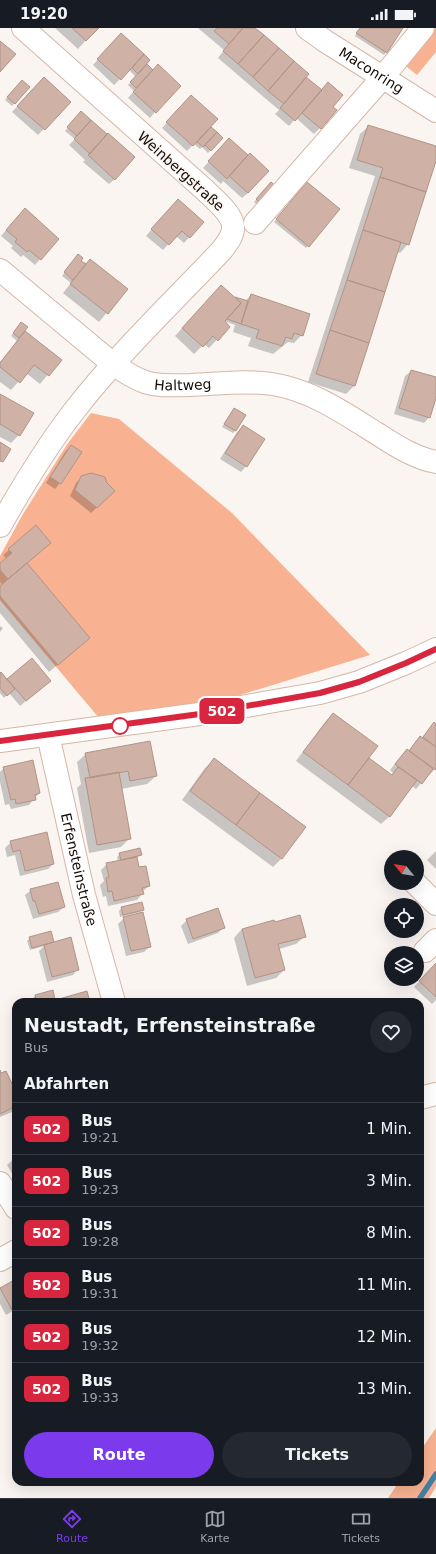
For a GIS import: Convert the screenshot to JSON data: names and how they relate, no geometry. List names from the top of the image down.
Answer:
{
  "streets": {
    "street": [
      "Maconring",
      "Weinbergstraße",
      "Haltweg",
      "Erfensteinstraße"
    ]
  },
  "crossings": [
    ["Weinbergstraße", "Haltweg"]
  ],
  "lines": ["bus line 502"],
  "north": "top left",
  "page": {
    "status": "19:20",
    "on_map": "502",
    "heading": [
      ["Neustadt, Erfensteinstraße", "Bus"],
      "Abfahrten"
    ],
    "list": [
      {
        "mark": "502",
        "name": "Bus",
        "note": "19:21",
        "value": "1 Min."
      },
      {
        "mark": "502",
        "name": "Bus",
        "note": "19:23",
        "value": "3 Min."
      },
      {
        "mark": "502",
        "name": "Bus",
        "note": "19:28",
        "value": "8 Min."
      },
      {
        "mark": "502",
        "name": "Bus",
        "note": "19:31",
        "value": "11 Min."
      },
      {
        "mark": "502",
        "name": "Bus",
        "note": "19:32",
        "value": "12 Min."
      },
      {
        "mark": "502",
        "name": "Bus",
        "note": "19:33",
        "value": "13 Min."
      }
    ],
    "buttons": ["Route", "Tickets"],
    "tabs": ["Route", "Karte", "Tickets"]
  }
}
